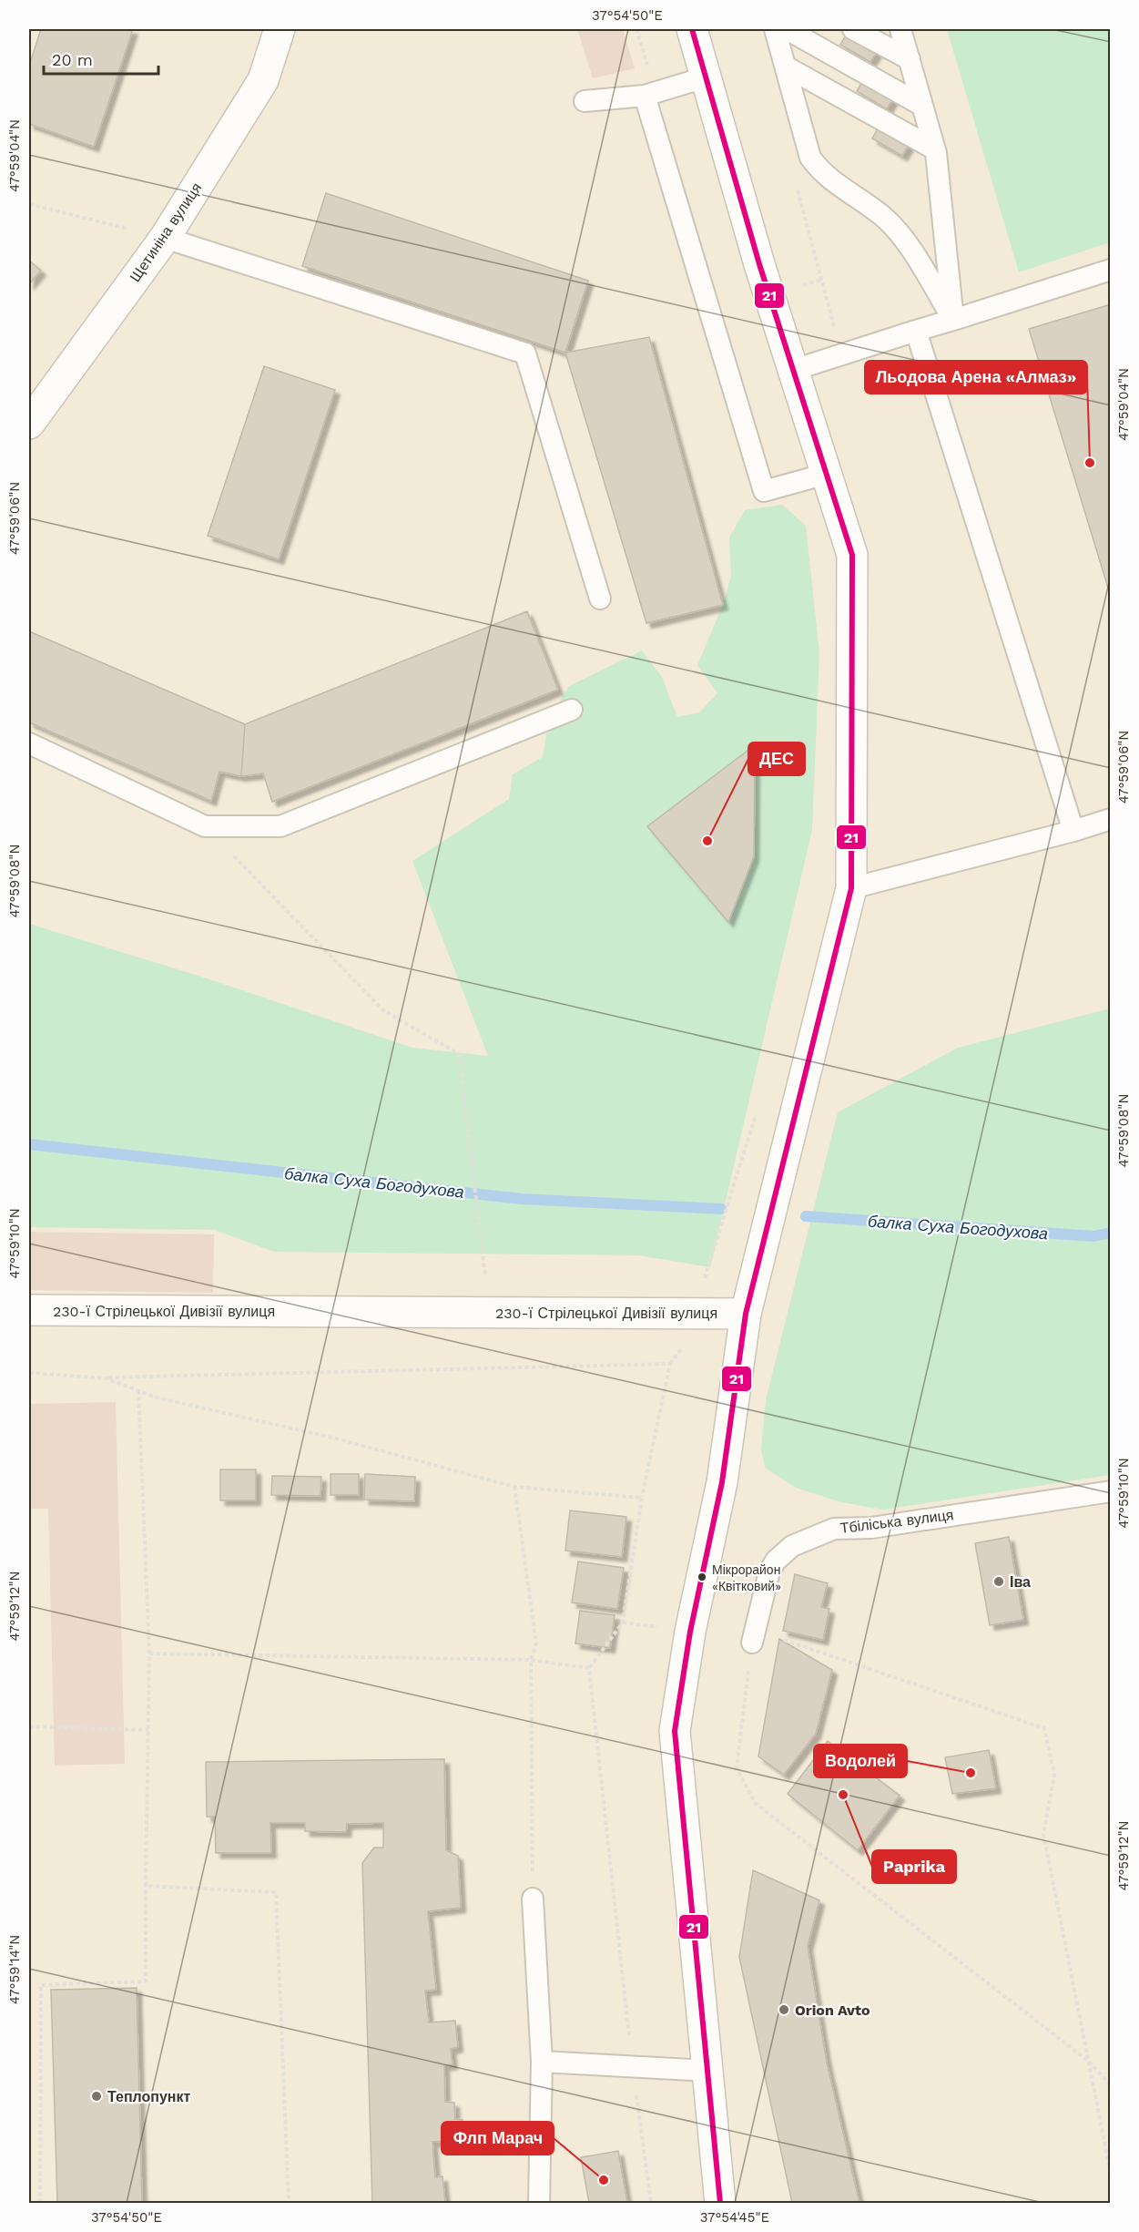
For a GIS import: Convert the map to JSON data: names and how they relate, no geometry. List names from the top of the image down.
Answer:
{
  "streets": {
    "street": ["Щетиніна вулиця", "230-ї Стрілецької Дивізії вулиця"],
    "lane": ["Тбіліська вулиця"]
  },
  "water": ["балка Суха Богодухова"],
  "places": [
    "Льодова Арена «Алмаз»",
    "ДЕС",
    "Мікрорайон «Квітковий»",
    "Іва",
    "Водолей",
    "Paprika",
    "Orion Avto",
    "Теплопункт",
    "Флп Марач"
  ],
  "lines": ["transit line 21"],
  "scale_bar": "20 m",
  "coordinates": [
    "37°54'50\"E",
    "47°59'04\"N",
    "47°59'06\"N",
    "47°59'08\"N",
    "47°59'10\"N",
    "47°59'12\"N",
    "47°59'14\"N",
    "37°54'45\"E"
  ]
}
